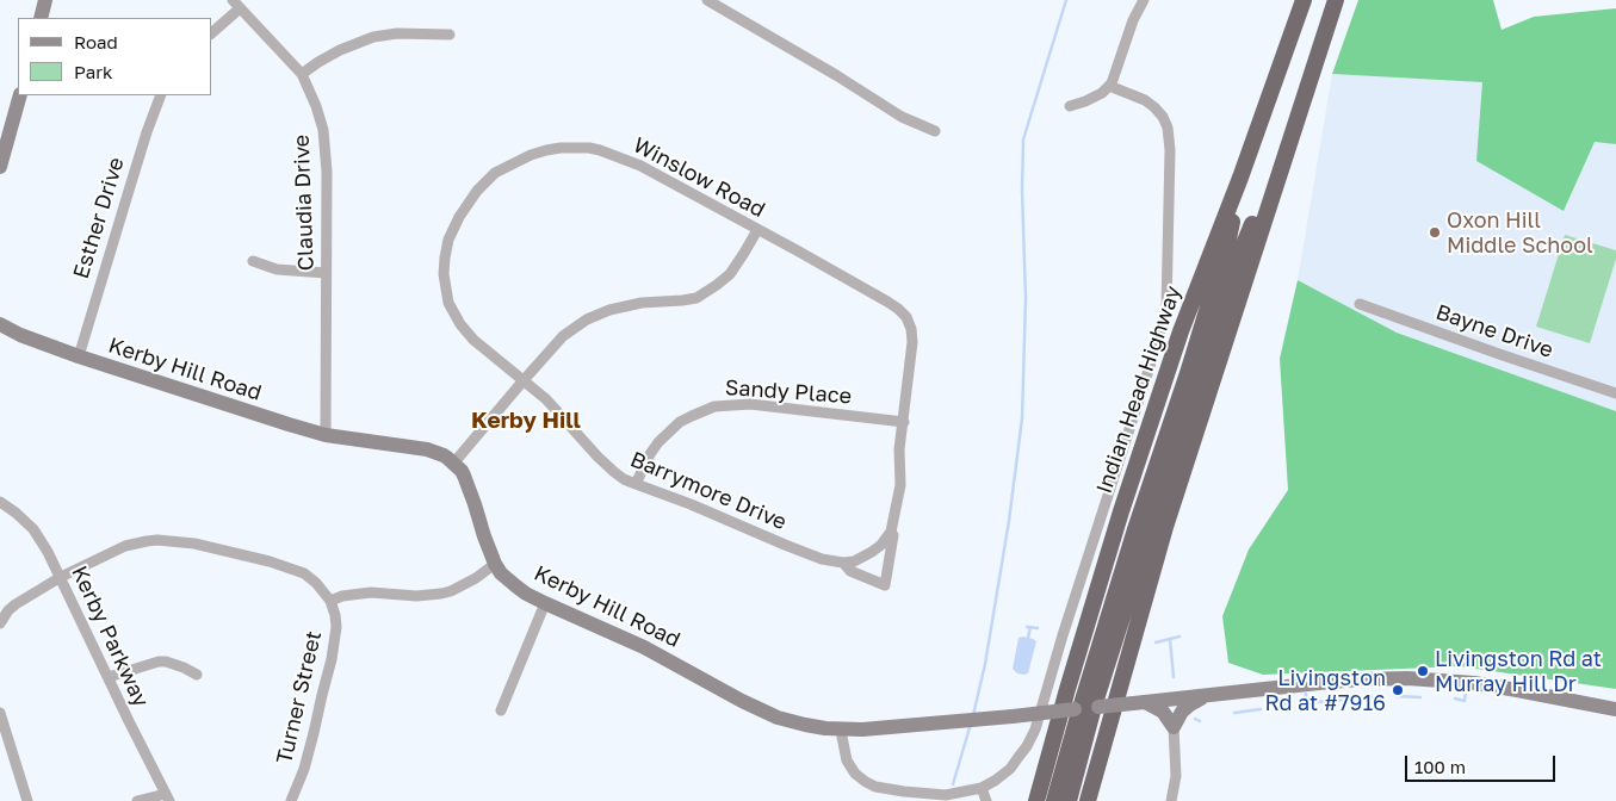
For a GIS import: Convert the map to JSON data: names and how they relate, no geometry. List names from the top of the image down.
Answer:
{
  "streets": {
    "highway": ["Indian Head Highway"],
    "main road": ["Kerby Hill Road"],
    "street": [
      "Winslow Road",
      "Claudia Drive",
      "Esther Drive",
      "Bayne Drive",
      "Sandy Place",
      "Barrymore Drive",
      "Kerby Parkway",
      "Turner Street"
    ]
  },
  "crossings": [
    ["Winslow Road", "Sandy Place"],
    ["Winslow Road", "Barrymore Drive"],
    ["Claudia Drive", "Kerby Hill Road"],
    ["Esther Drive", "Kerby Hill Road"],
    ["Sandy Place", "Barrymore Drive"]
  ],
  "districts": ["Kerby Hill"],
  "places": ["Oxon Hill Middle School", "Livingston Rd at Murray Hill Dr", "Livingston Rd at #7916"],
  "legend": ["Road", "Park"],
  "scale_bar": "100 m"
}
